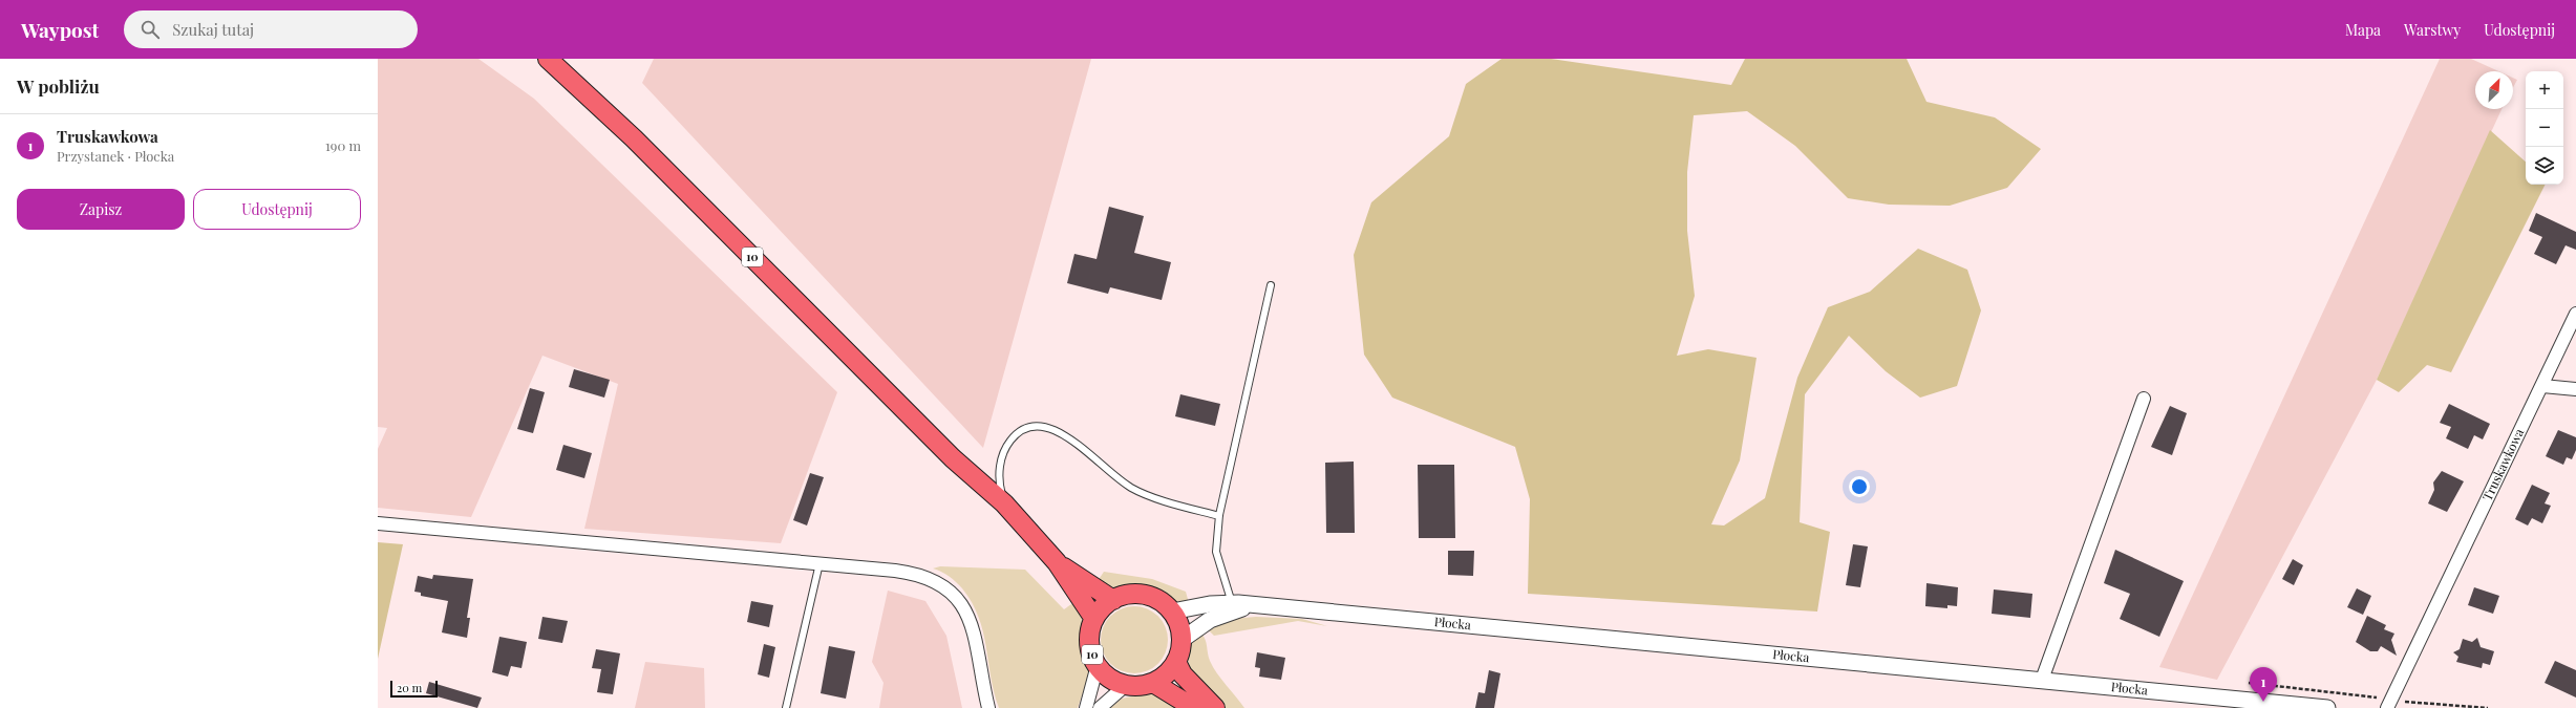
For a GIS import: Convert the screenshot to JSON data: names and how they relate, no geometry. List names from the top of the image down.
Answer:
{
  "streets": {
    "main road": ["10"],
    "street": ["Truskawkowa", "Płocka"]
  },
  "crossings": [
    ["10", "Płocka"]
  ],
  "scale_bar": "20 m",
  "north": "top right",
  "page": {
    "header": "Waypost",
    "search": "Szukaj tutaj",
    "nav": ["Mapa", "Warstwy", "Udostępnij"],
    "heading": "W pobliżu",
    "map_buttons": ["+", "−"],
    "list": [
      {
        "mark": "1",
        "name": "Truskawkowa",
        "note": "Przystanek · Płocka",
        "value": "190 m"
      }
    ],
    "buttons": ["Zapisz", "Udostępnij"],
    "pins": "1",
    "scale": "20 m"
  }
}
